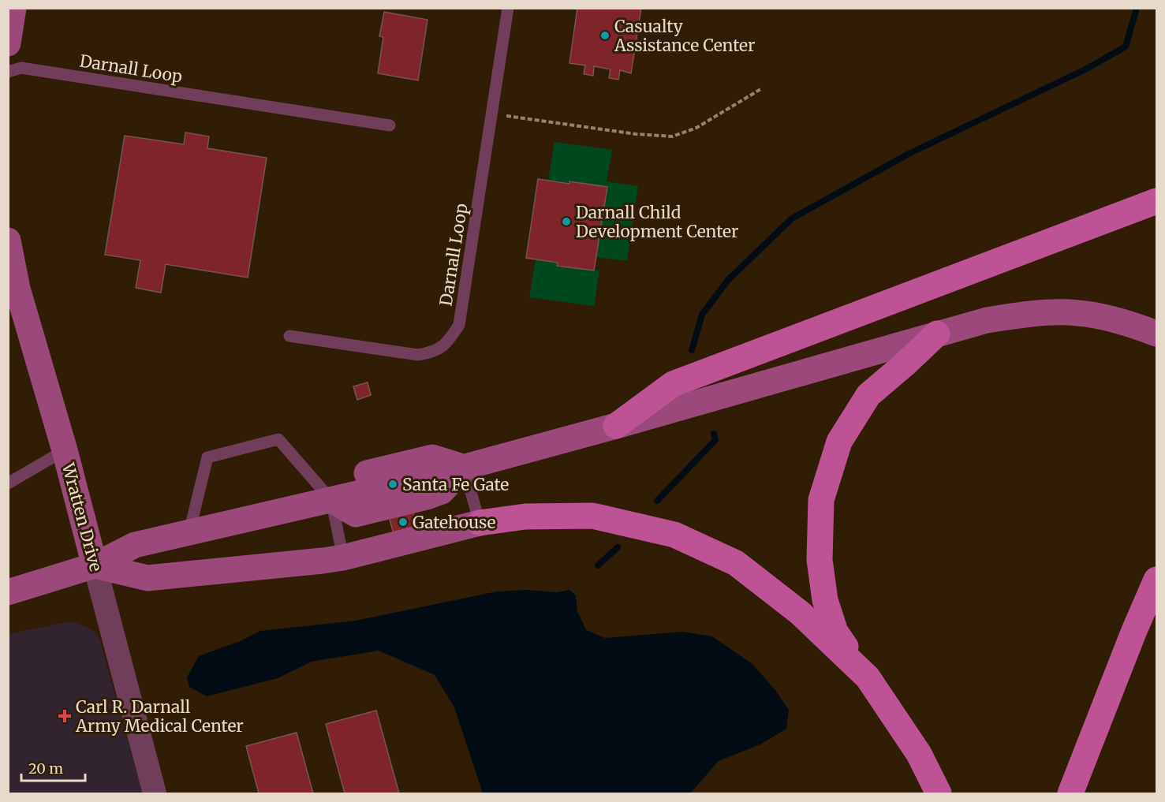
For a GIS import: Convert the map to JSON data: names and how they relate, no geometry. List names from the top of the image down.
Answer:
{
  "streets": {
    "street": ["Wratten Drive"],
    "lane": ["Darnall Loop"]
  },
  "places": {
    "other": [
      "Casualty Assistance Center",
      "Darnall Child Development Center",
      "Santa Fe Gate",
      "Gatehouse"
    ],
    "health": ["Carl R. Darnall Army Medical Center"]
  },
  "scale_bar": "20 m"
}
